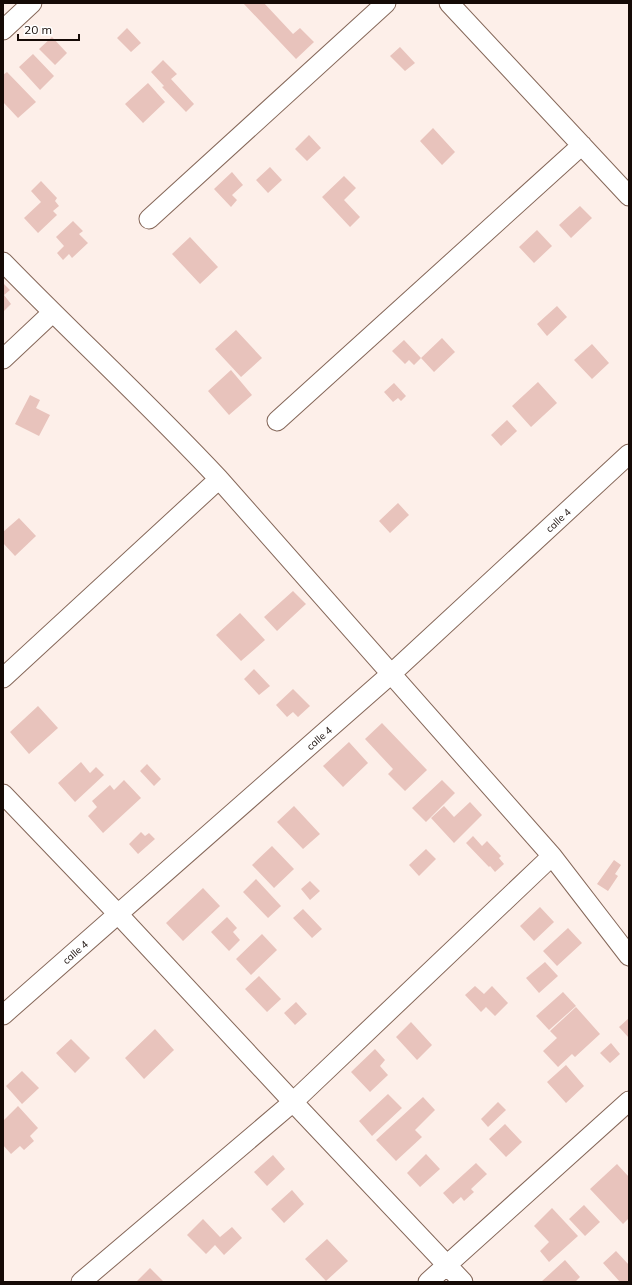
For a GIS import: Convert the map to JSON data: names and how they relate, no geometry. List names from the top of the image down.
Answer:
{
  "streets": {
    "street": ["calle 4"]
  },
  "scale_bar": "20 m"
}
